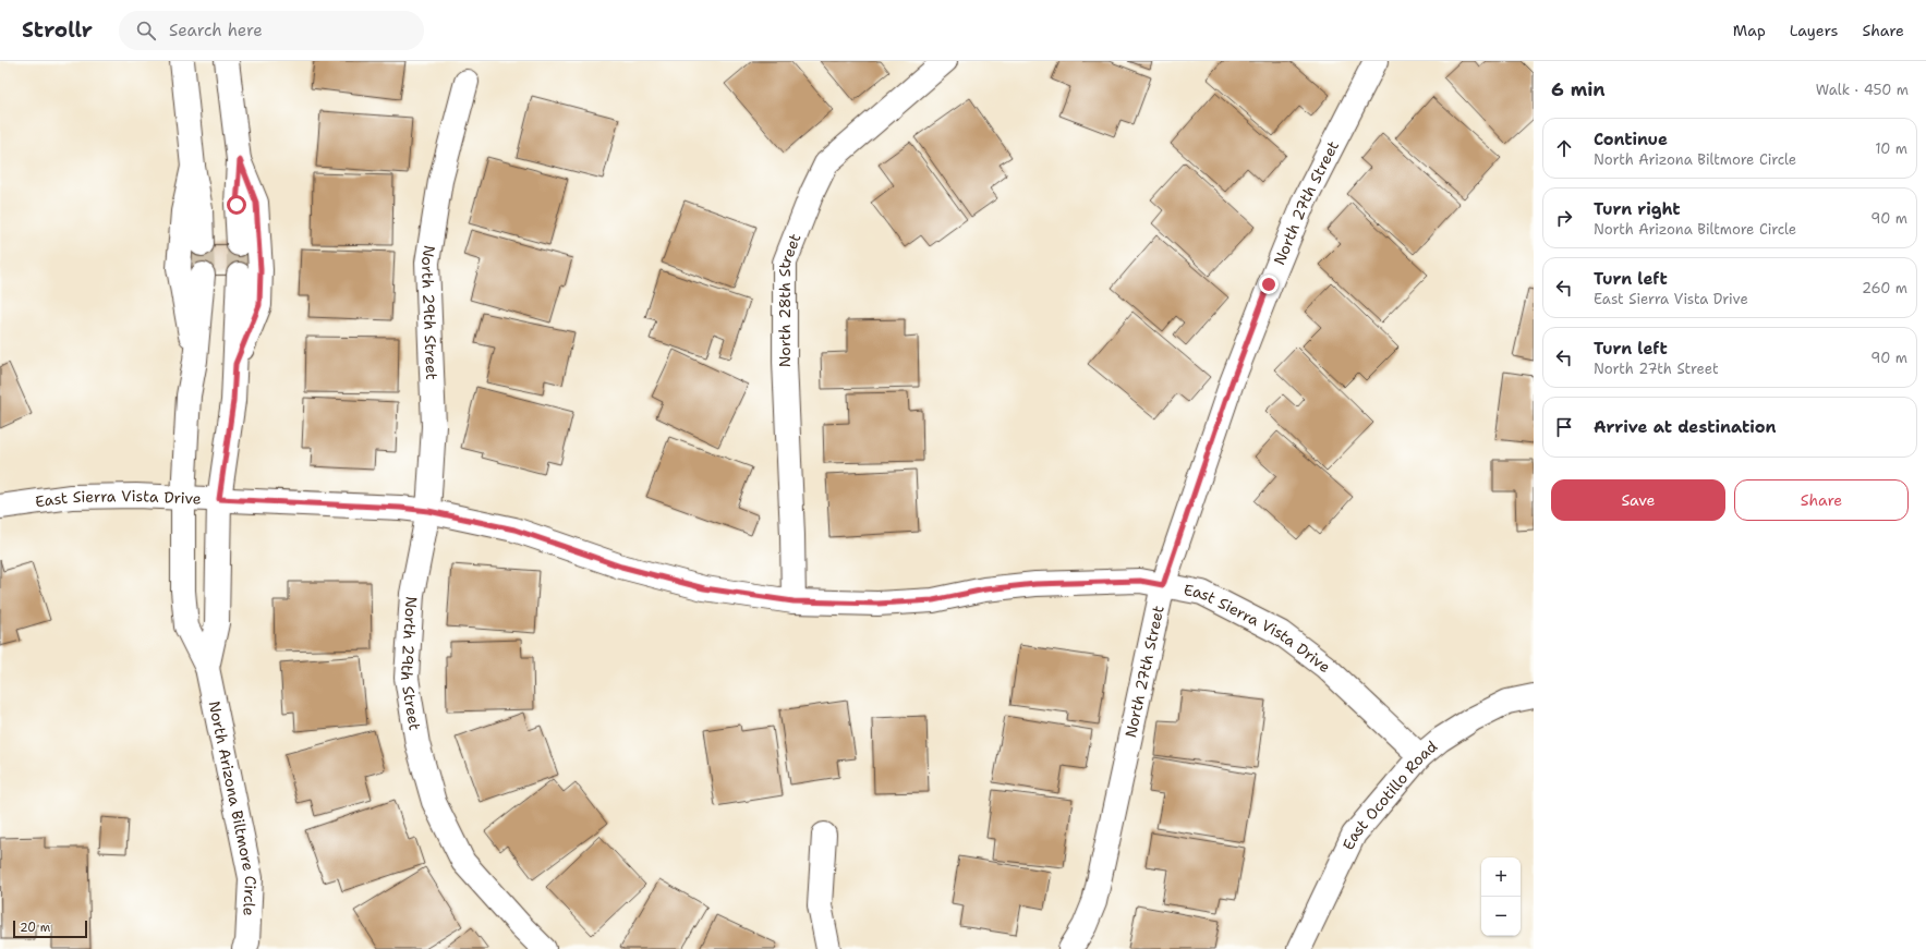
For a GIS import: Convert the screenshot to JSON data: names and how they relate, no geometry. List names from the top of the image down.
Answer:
{
  "streets": {
    "street": [
      "North 27th Street",
      "North 28th Street",
      "North 29th Street",
      "East Sierra Vista Drive",
      "East Ocotillo Road",
      "North Arizona Biltmore Circle"
    ]
  },
  "crossings": [
    ["North 27th Street", "East Sierra Vista Drive"],
    ["North 28th Street", "East Sierra Vista Drive"],
    ["North 29th Street", "East Sierra Vista Drive"],
    ["East Sierra Vista Drive", "East Ocotillo Road"],
    ["East Sierra Vista Drive", "North Arizona Biltmore Circle"]
  ],
  "scale_bar": "20 m",
  "page": {
    "header": "Strollr",
    "search": "Search here",
    "nav": ["Map", "Layers", "Share"],
    "heading": ["6 min", "Walk · 450 m"],
    "list": [
      ["Continue", "North Arizona Biltmore Circle", "10 m"],
      ["Turn right", "North Arizona Biltmore Circle", "90 m"],
      ["Turn left", "East Sierra Vista Drive", "260 m"],
      ["Turn left", "North 27th Street", "90 m"],
      "Arrive at destination"
    ],
    "buttons": ["Save", "Share"],
    "map_buttons": ["+", "−"],
    "scale": "20 m"
  }
}
